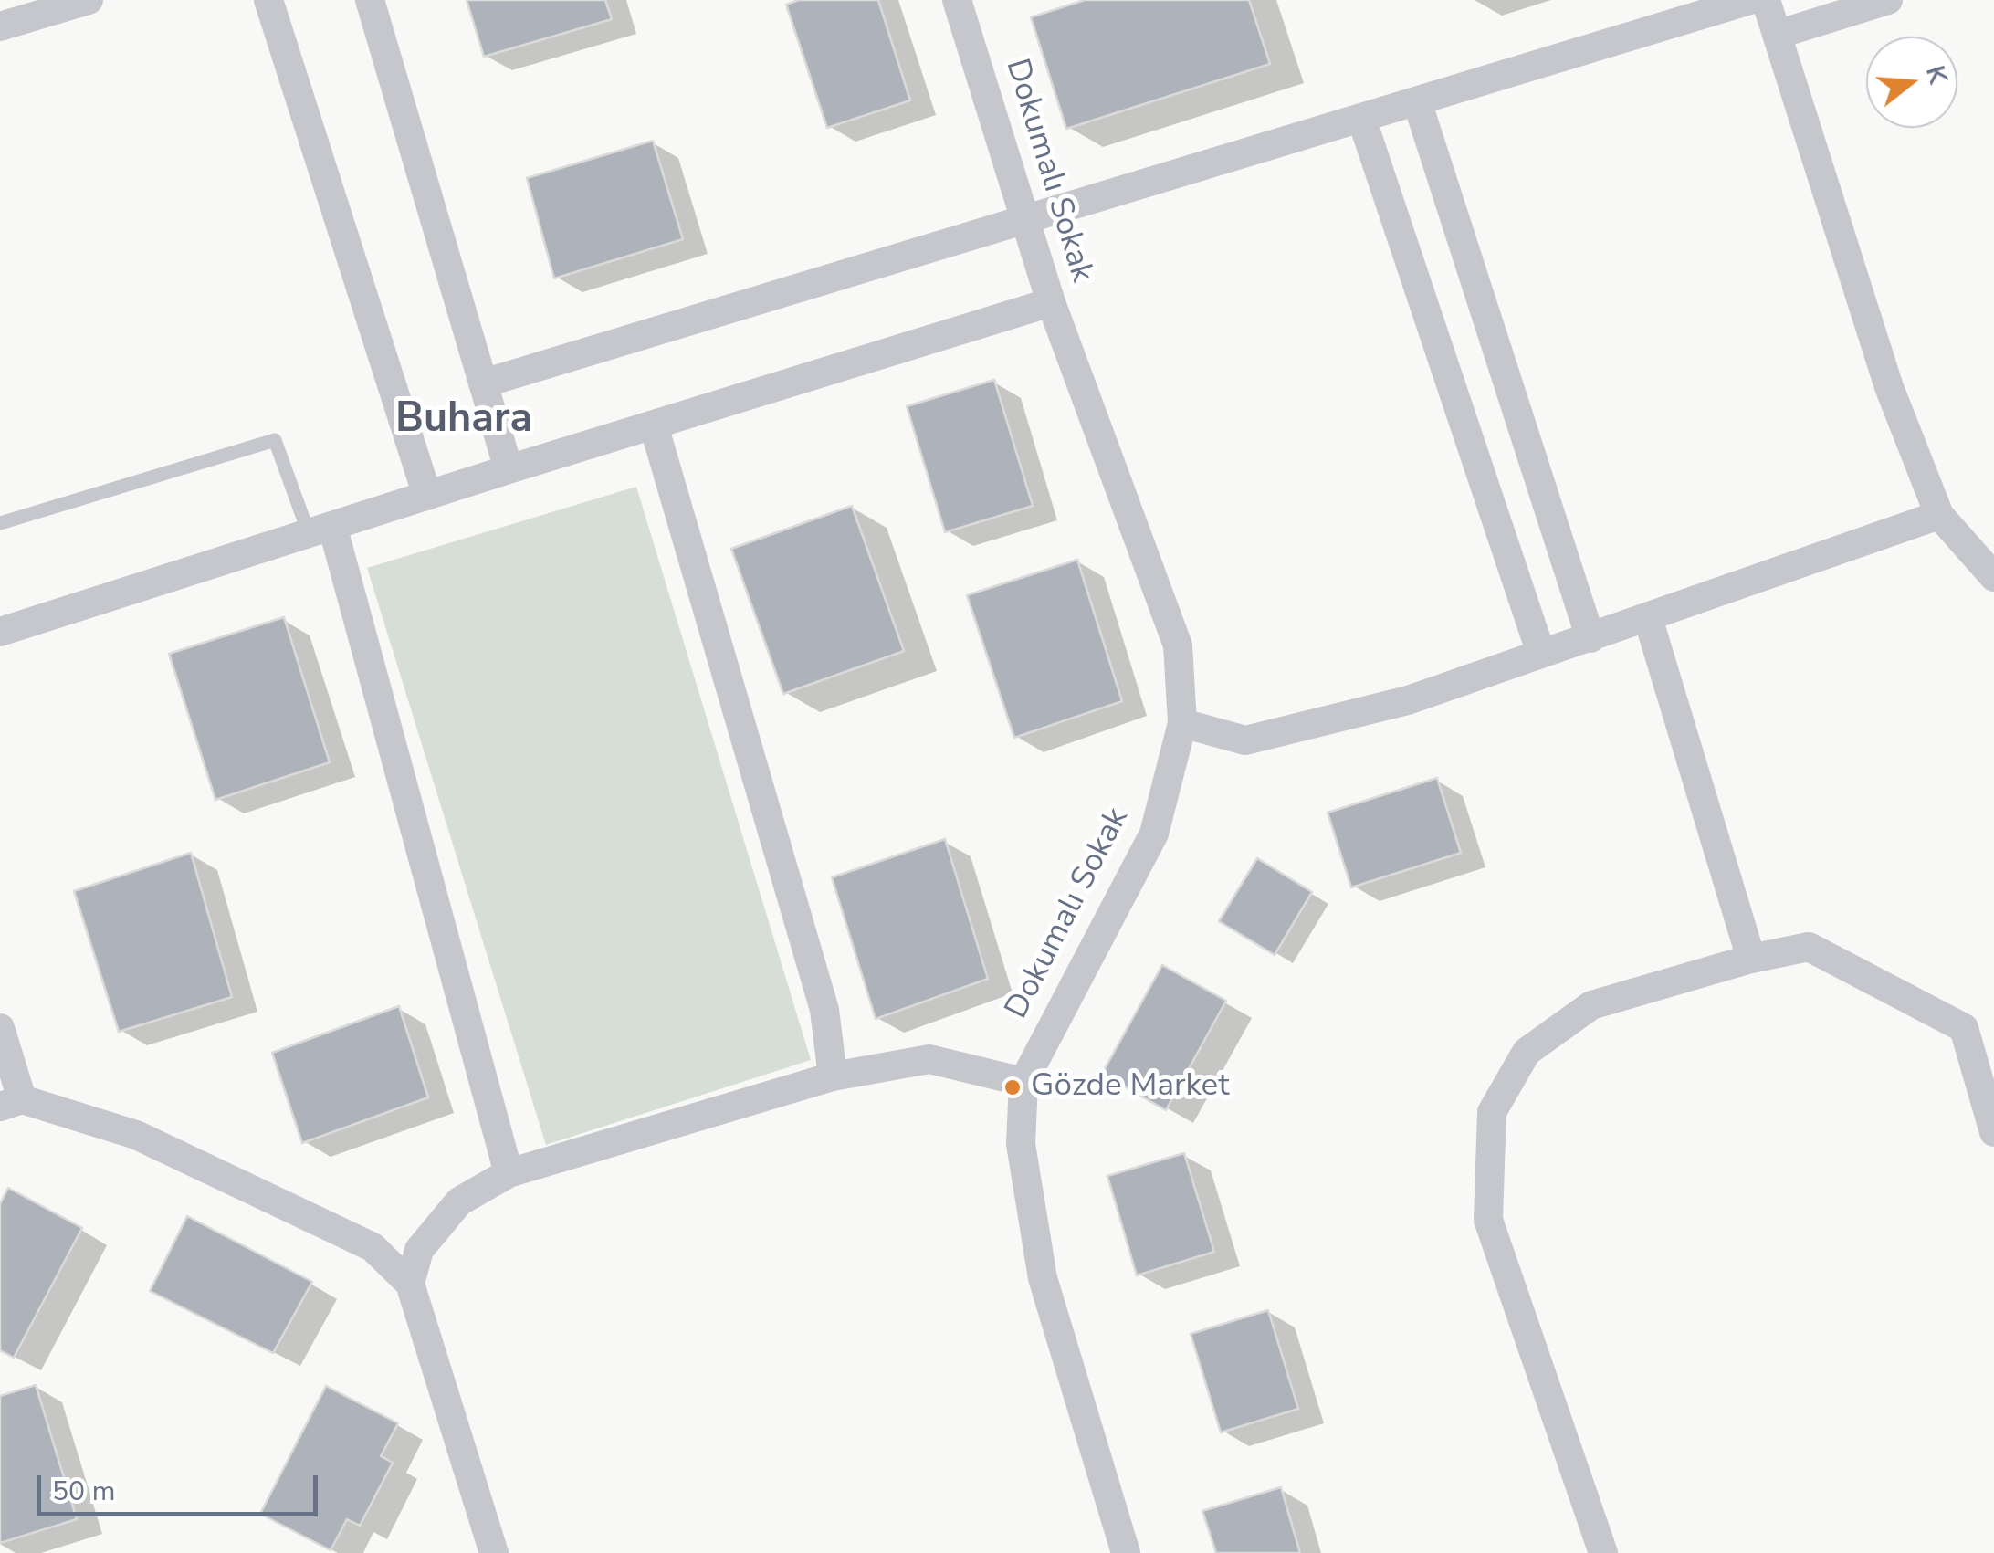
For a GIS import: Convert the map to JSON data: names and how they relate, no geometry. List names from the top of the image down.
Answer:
{
  "streets": {
    "street": ["Dokumalı Sokak"]
  },
  "districts": ["Buhara"],
  "places": ["Gözde Market"],
  "scale_bar": "50 m",
  "north": "right"
}
